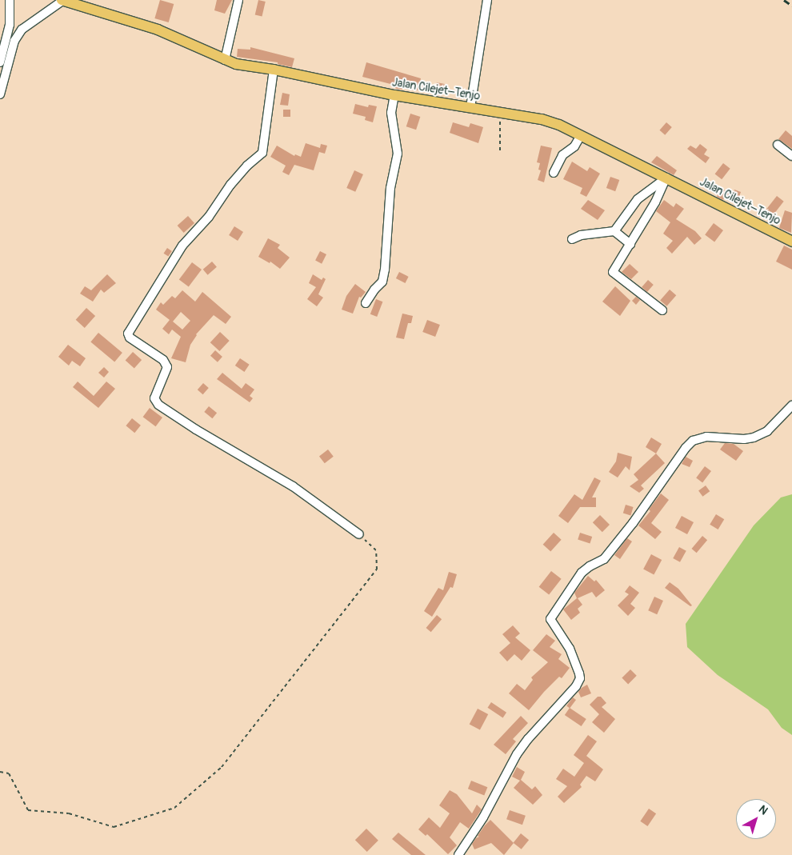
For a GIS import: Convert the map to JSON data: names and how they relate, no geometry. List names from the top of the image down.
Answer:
{
  "streets": {
    "main road": ["Jalan Cilejet–Tenjo"]
  },
  "north": "top right"
}
